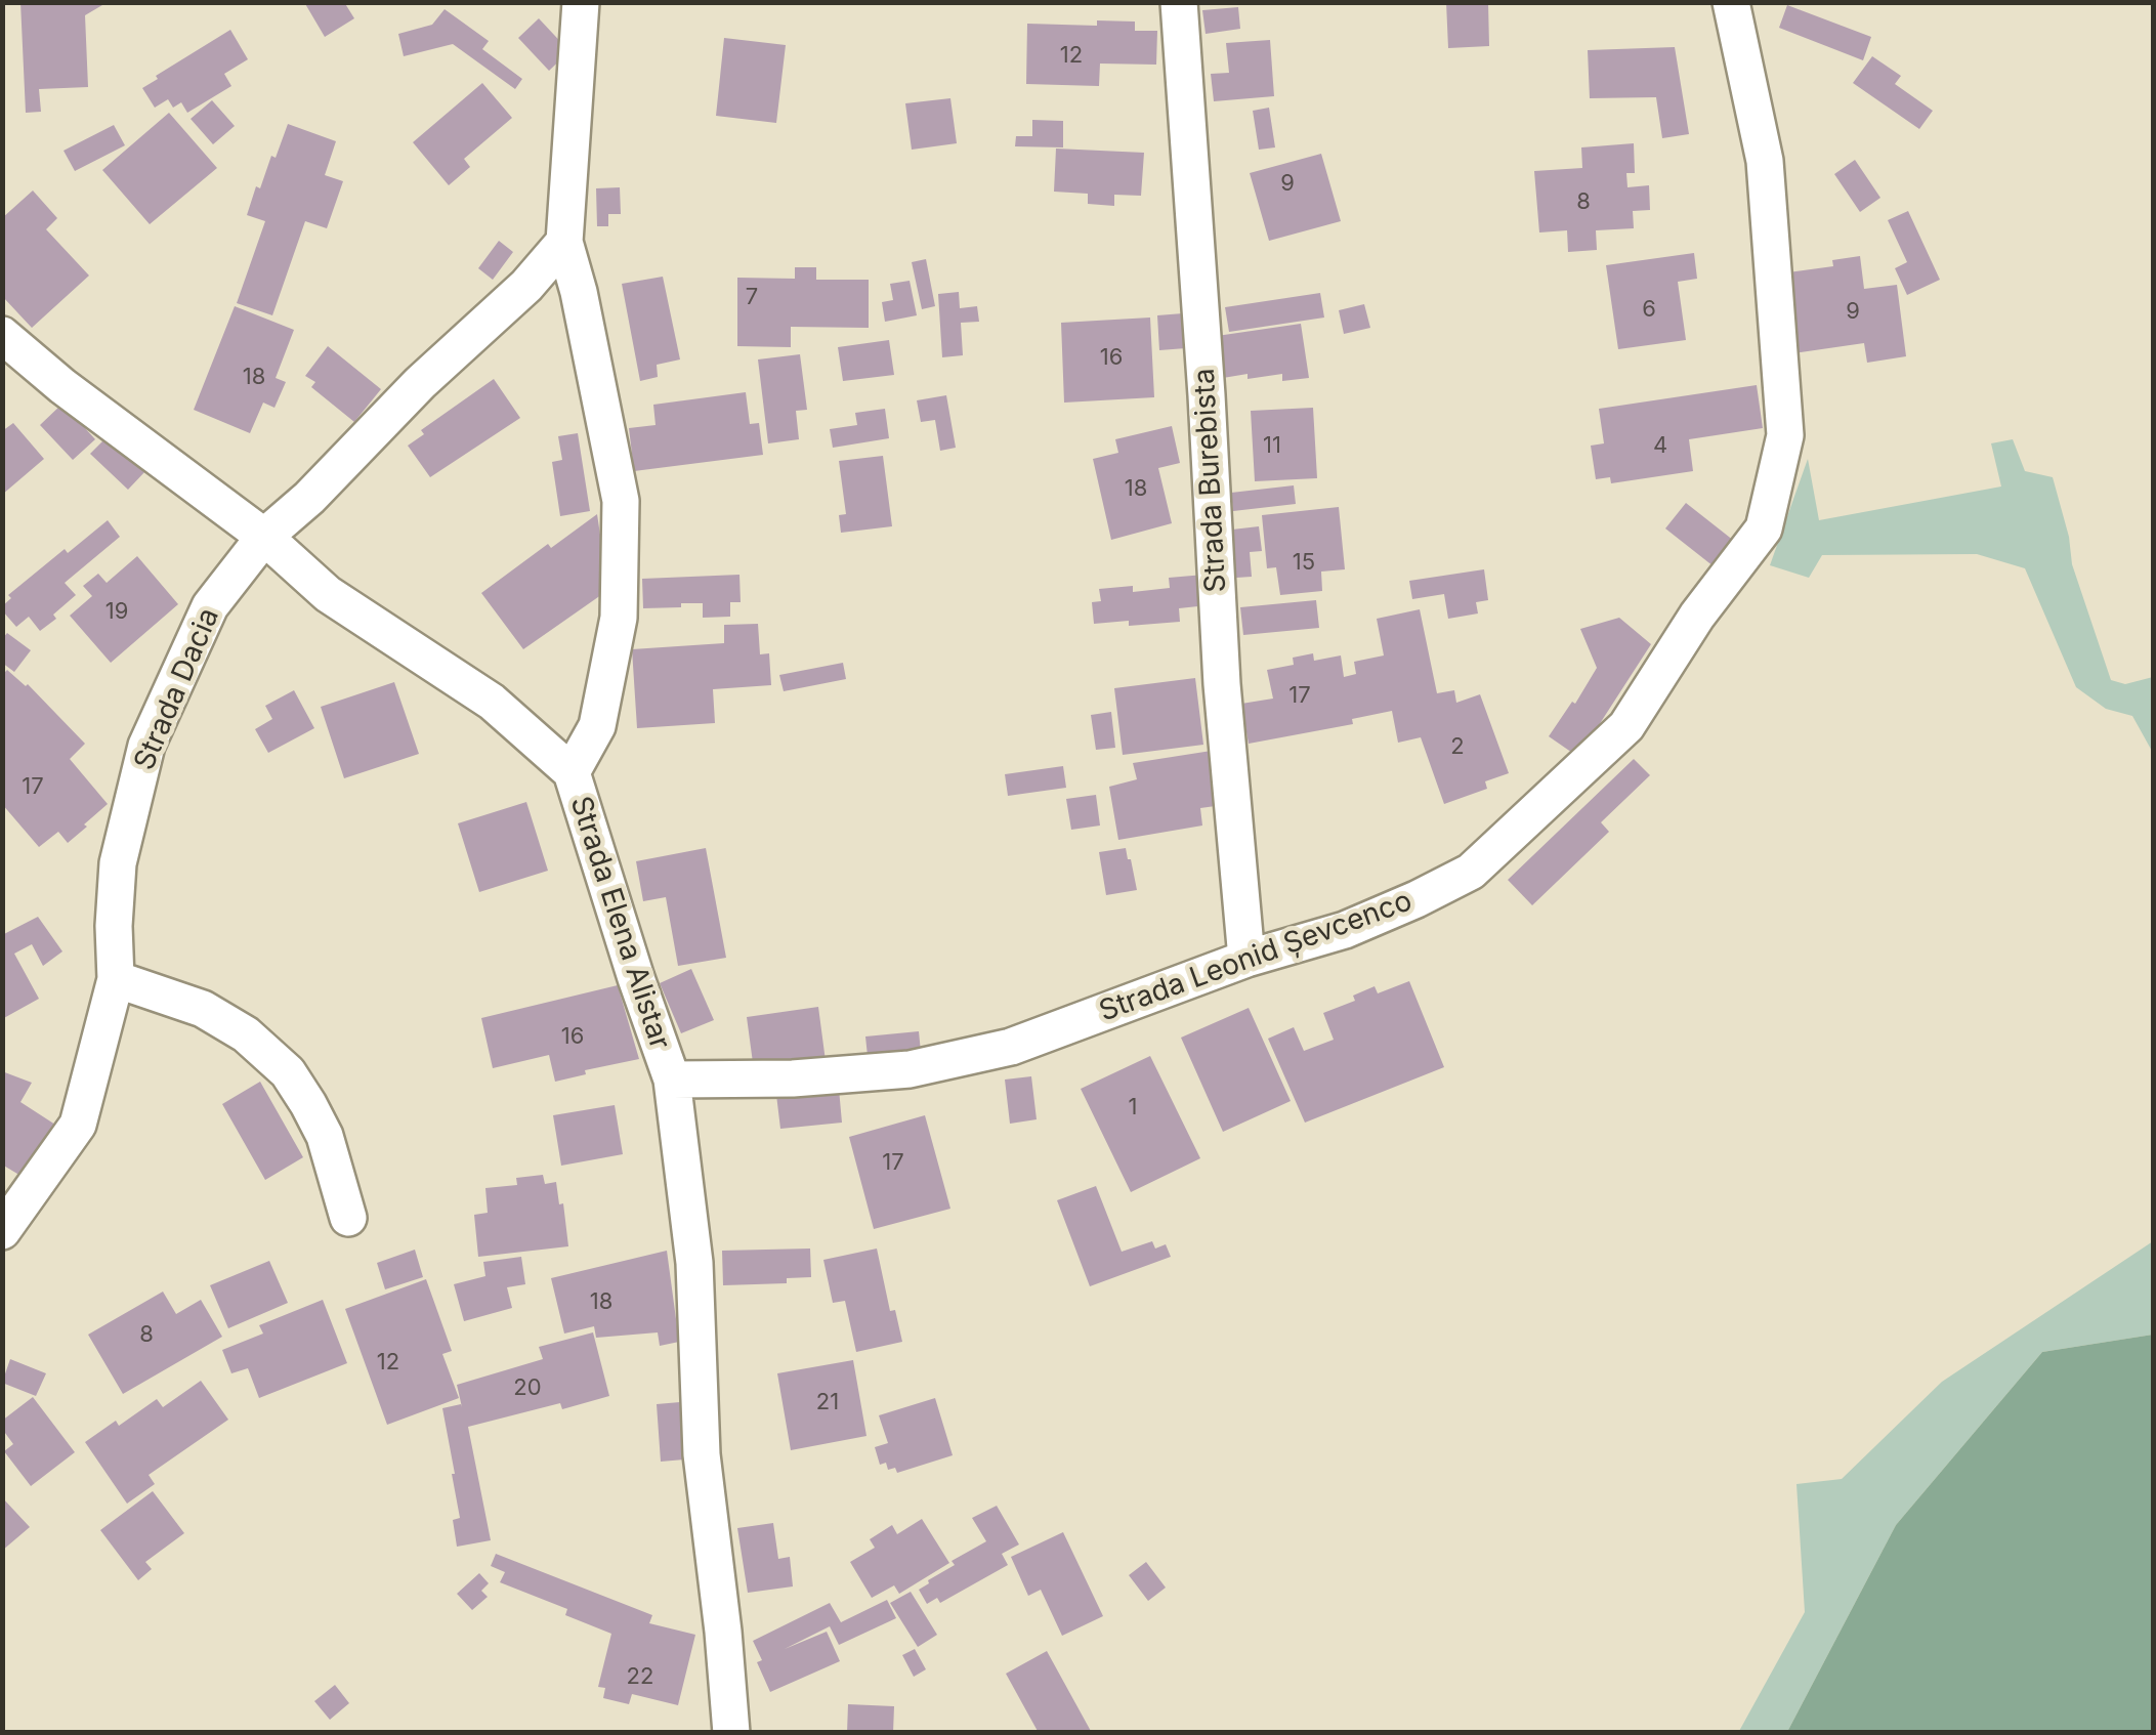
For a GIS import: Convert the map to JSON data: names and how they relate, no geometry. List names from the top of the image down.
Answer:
{
  "streets": {
    "street": [
      "Strada Burebista",
      "Strada Dacia",
      "Strada Elena Alistar",
      "Strada Leonid Șevcenco"
    ]
  },
  "crossings": [
    ["Strada Burebista", "Strada Leonid Șevcenco"],
    ["Strada Dacia", "Strada Elena Alistar"],
    ["Strada Elena Alistar", "Strada Leonid Șevcenco"]
  ],
  "house_numbers": [
    "12",
    "9",
    "8",
    "7",
    "6",
    "9",
    "16",
    "18",
    "11",
    "4",
    "18",
    "15",
    "19",
    "17",
    "2",
    "17",
    "16",
    "1",
    "17",
    "18",
    "8",
    "12",
    "20",
    "21",
    "22"
  ]
}
